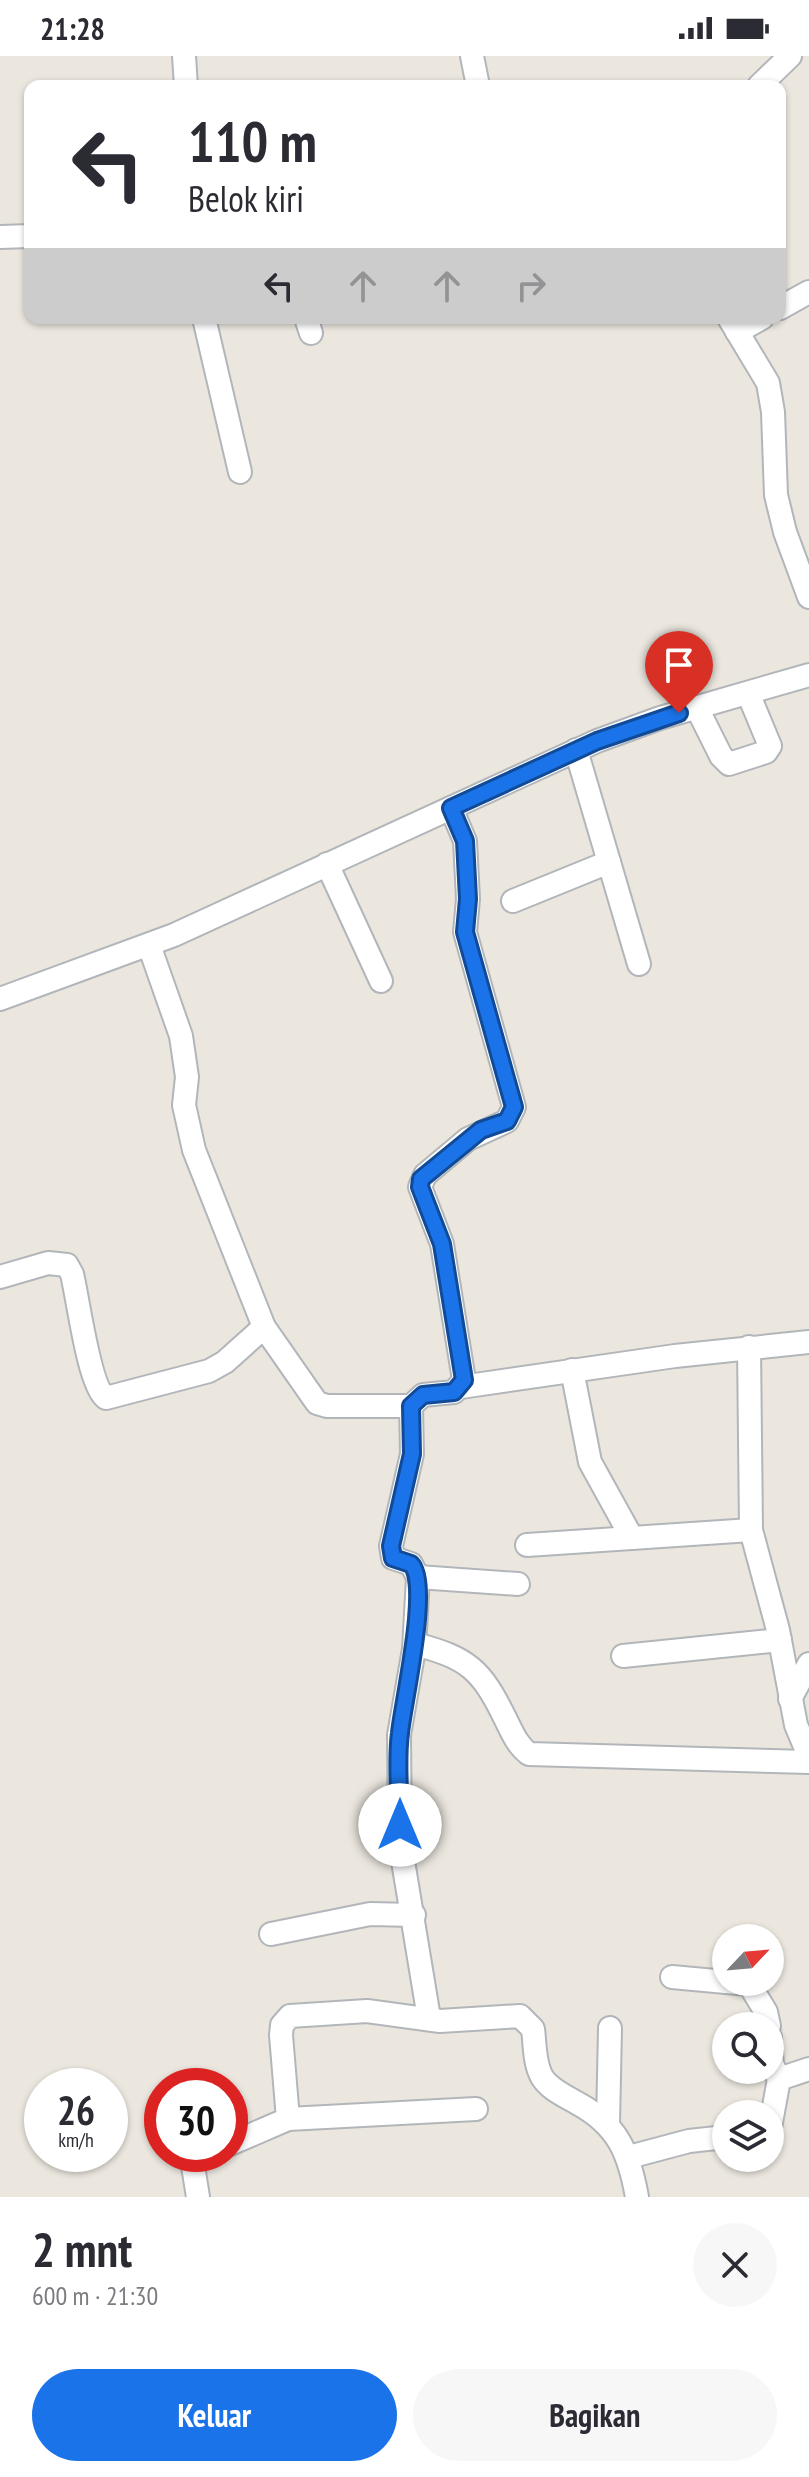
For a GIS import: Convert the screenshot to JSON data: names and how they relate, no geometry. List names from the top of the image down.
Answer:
{
  "north": "top right",
  "page": {
    "status": "21:28",
    "turn": ["110 m", "Belok kiri"],
    "speed": "26 km/h",
    "limit": "30",
    "heading": ["2 mnt", "600 m · 21:30"],
    "buttons": ["Keluar", "Bagikan"]
  }
}
